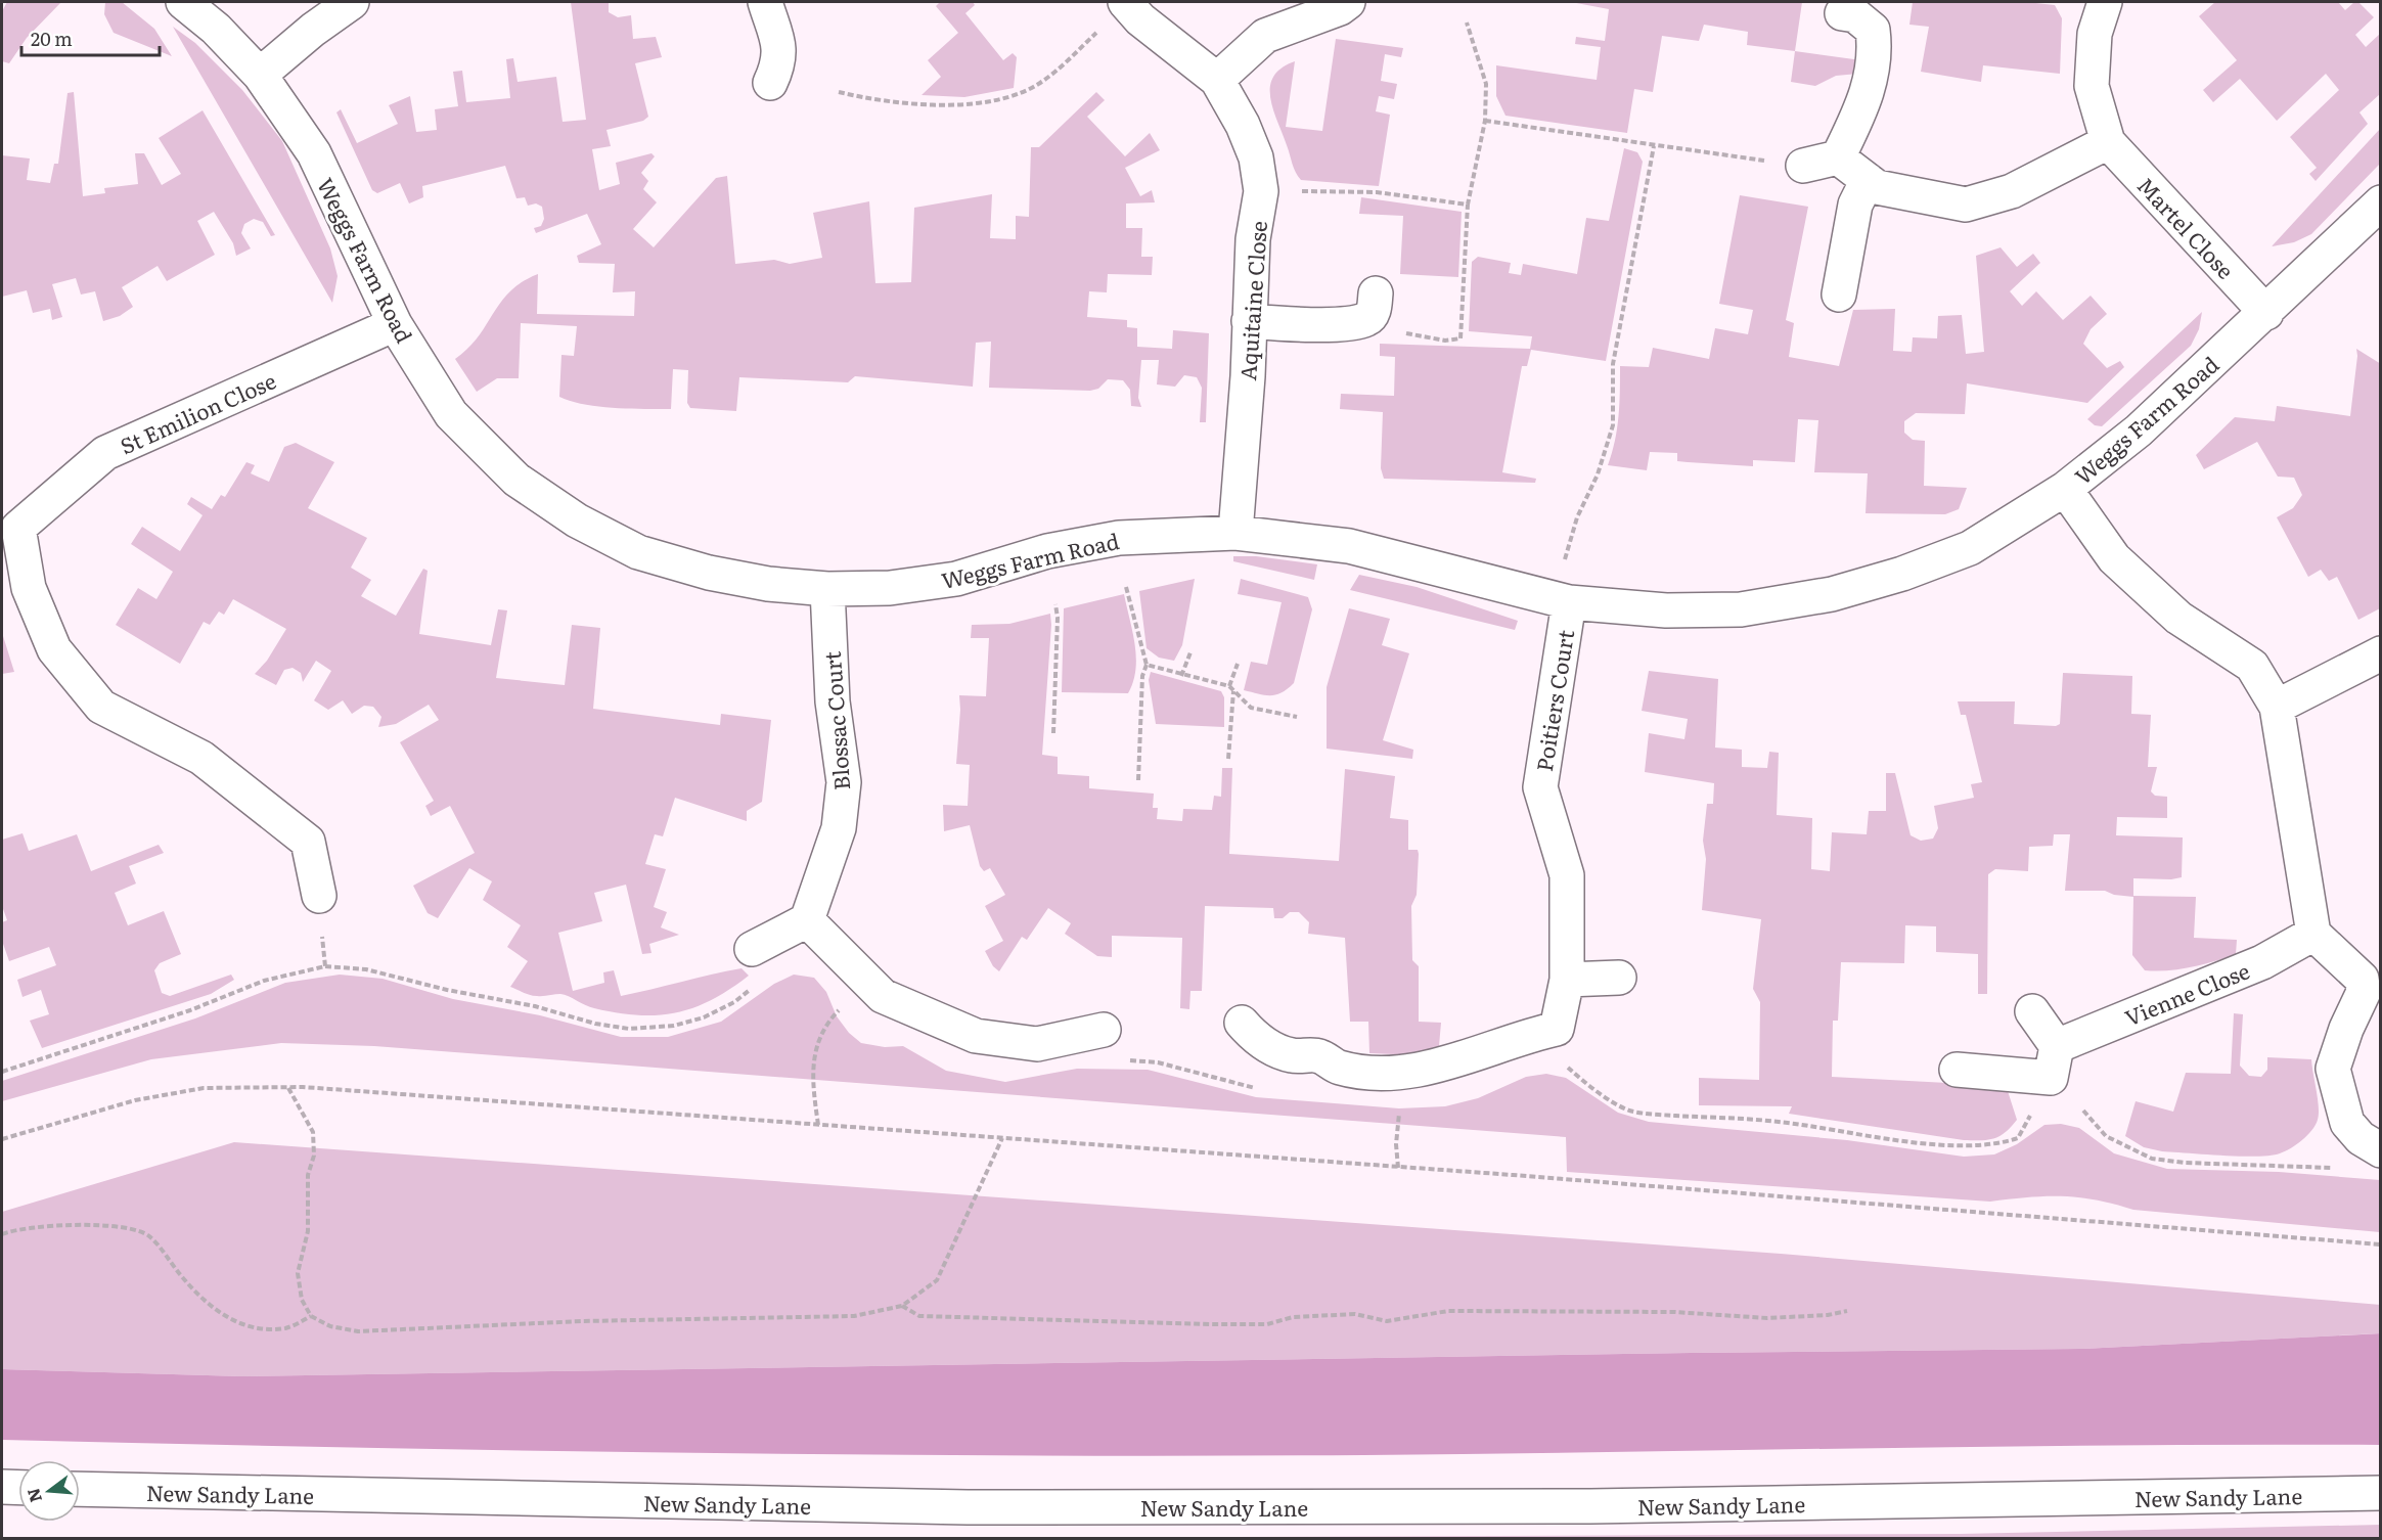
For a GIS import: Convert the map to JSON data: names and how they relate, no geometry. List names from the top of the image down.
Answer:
{
  "streets": {
    "street": [
      "Martel Close",
      "Weggs Farm Road",
      "Aquitaine Close",
      "St Emilion Close",
      "Poitiers Court",
      "Blossac Court",
      "Vienne Close",
      "New Sandy Lane"
    ]
  },
  "crossings": [
    ["Martel Close", "Weggs Farm Road"],
    ["Weggs Farm Road", "Aquitaine Close"],
    ["Weggs Farm Road", "St Emilion Close"],
    ["Weggs Farm Road", "Poitiers Court"],
    ["Weggs Farm Road", "Blossac Court"]
  ],
  "scale_bar": "20 m",
  "north": "left"
}
